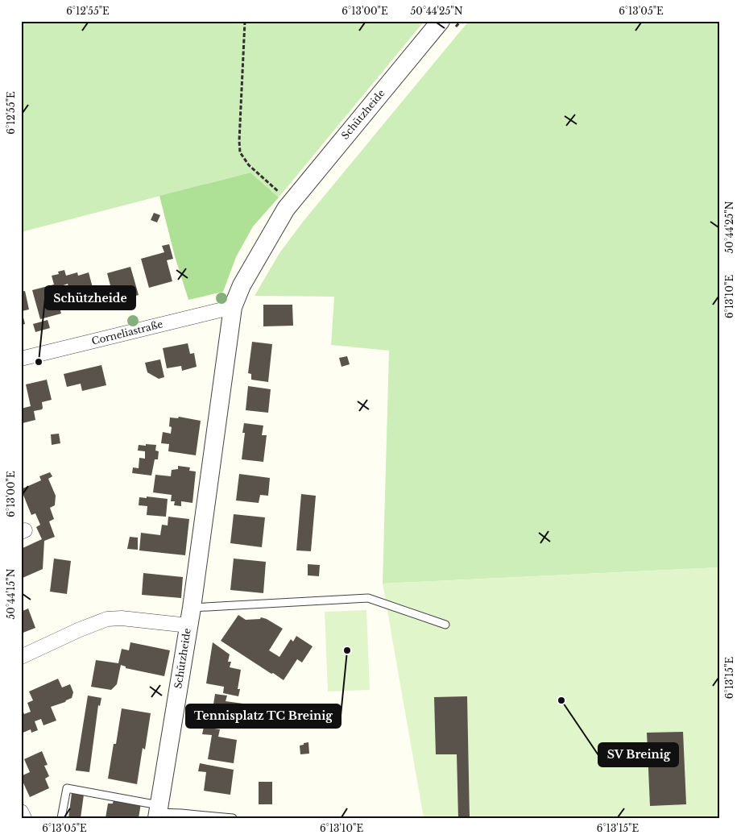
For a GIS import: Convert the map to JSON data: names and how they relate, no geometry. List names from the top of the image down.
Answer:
{
  "streets": {
    "street": ["Schützheide", "Corneliastraße"]
  },
  "crossings": [
    ["Schützheide", "Corneliastraße"]
  ],
  "places": ["Schützheide", "Tennisplatz TC Breinig", "SV Breinig"],
  "coordinates": [
    "6°12'55\"E",
    "6°13'00\"E",
    "50°44'25\"N",
    "6°13'05\"E",
    "6°13'10\"E",
    "50°44'15\"N",
    "6°13'15\"E"
  ]
}
